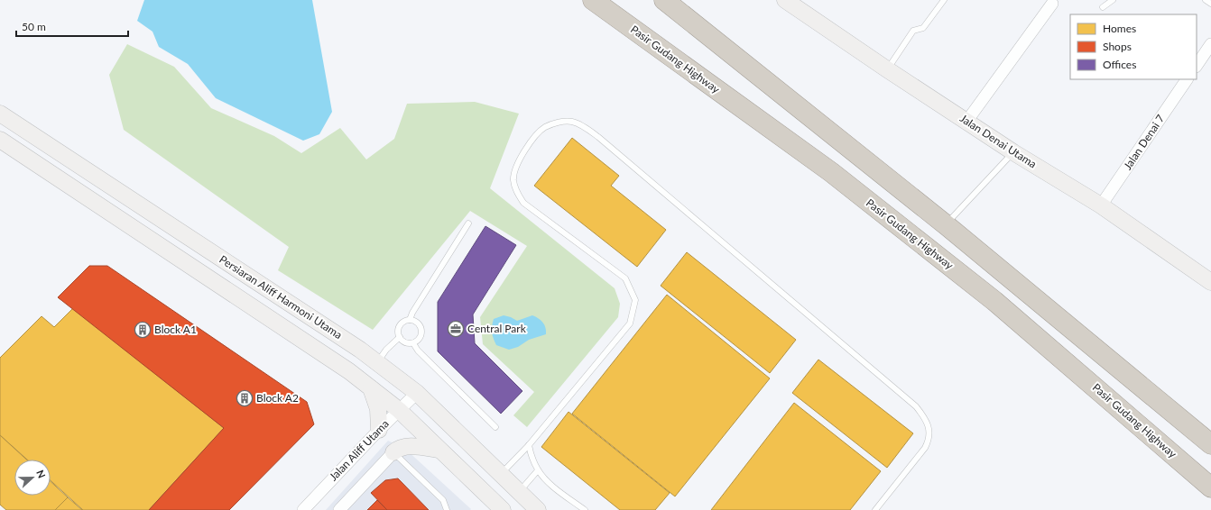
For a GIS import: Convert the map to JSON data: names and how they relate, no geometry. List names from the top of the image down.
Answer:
{
  "streets": {
    "highway": ["Pasir Gudang Highway"],
    "street": [
      "Jalan Denai Utama",
      "Jalan Denai 7",
      "Persiaran Aliff Harmoni Utama",
      "Jalan Aliff Utama"
    ]
  },
  "crossings": [
    ["Jalan Denai Utama", "Jalan Denai 7"],
    ["Persiaran Aliff Harmoni Utama", "Jalan Aliff Utama"]
  ],
  "places": {
    "office": ["Central Park"],
    "building": ["Block A1", "Block A2"]
  },
  "legend": ["Homes", "Shops", "Offices"],
  "scale_bar": "50 m",
  "north": "right"
}
